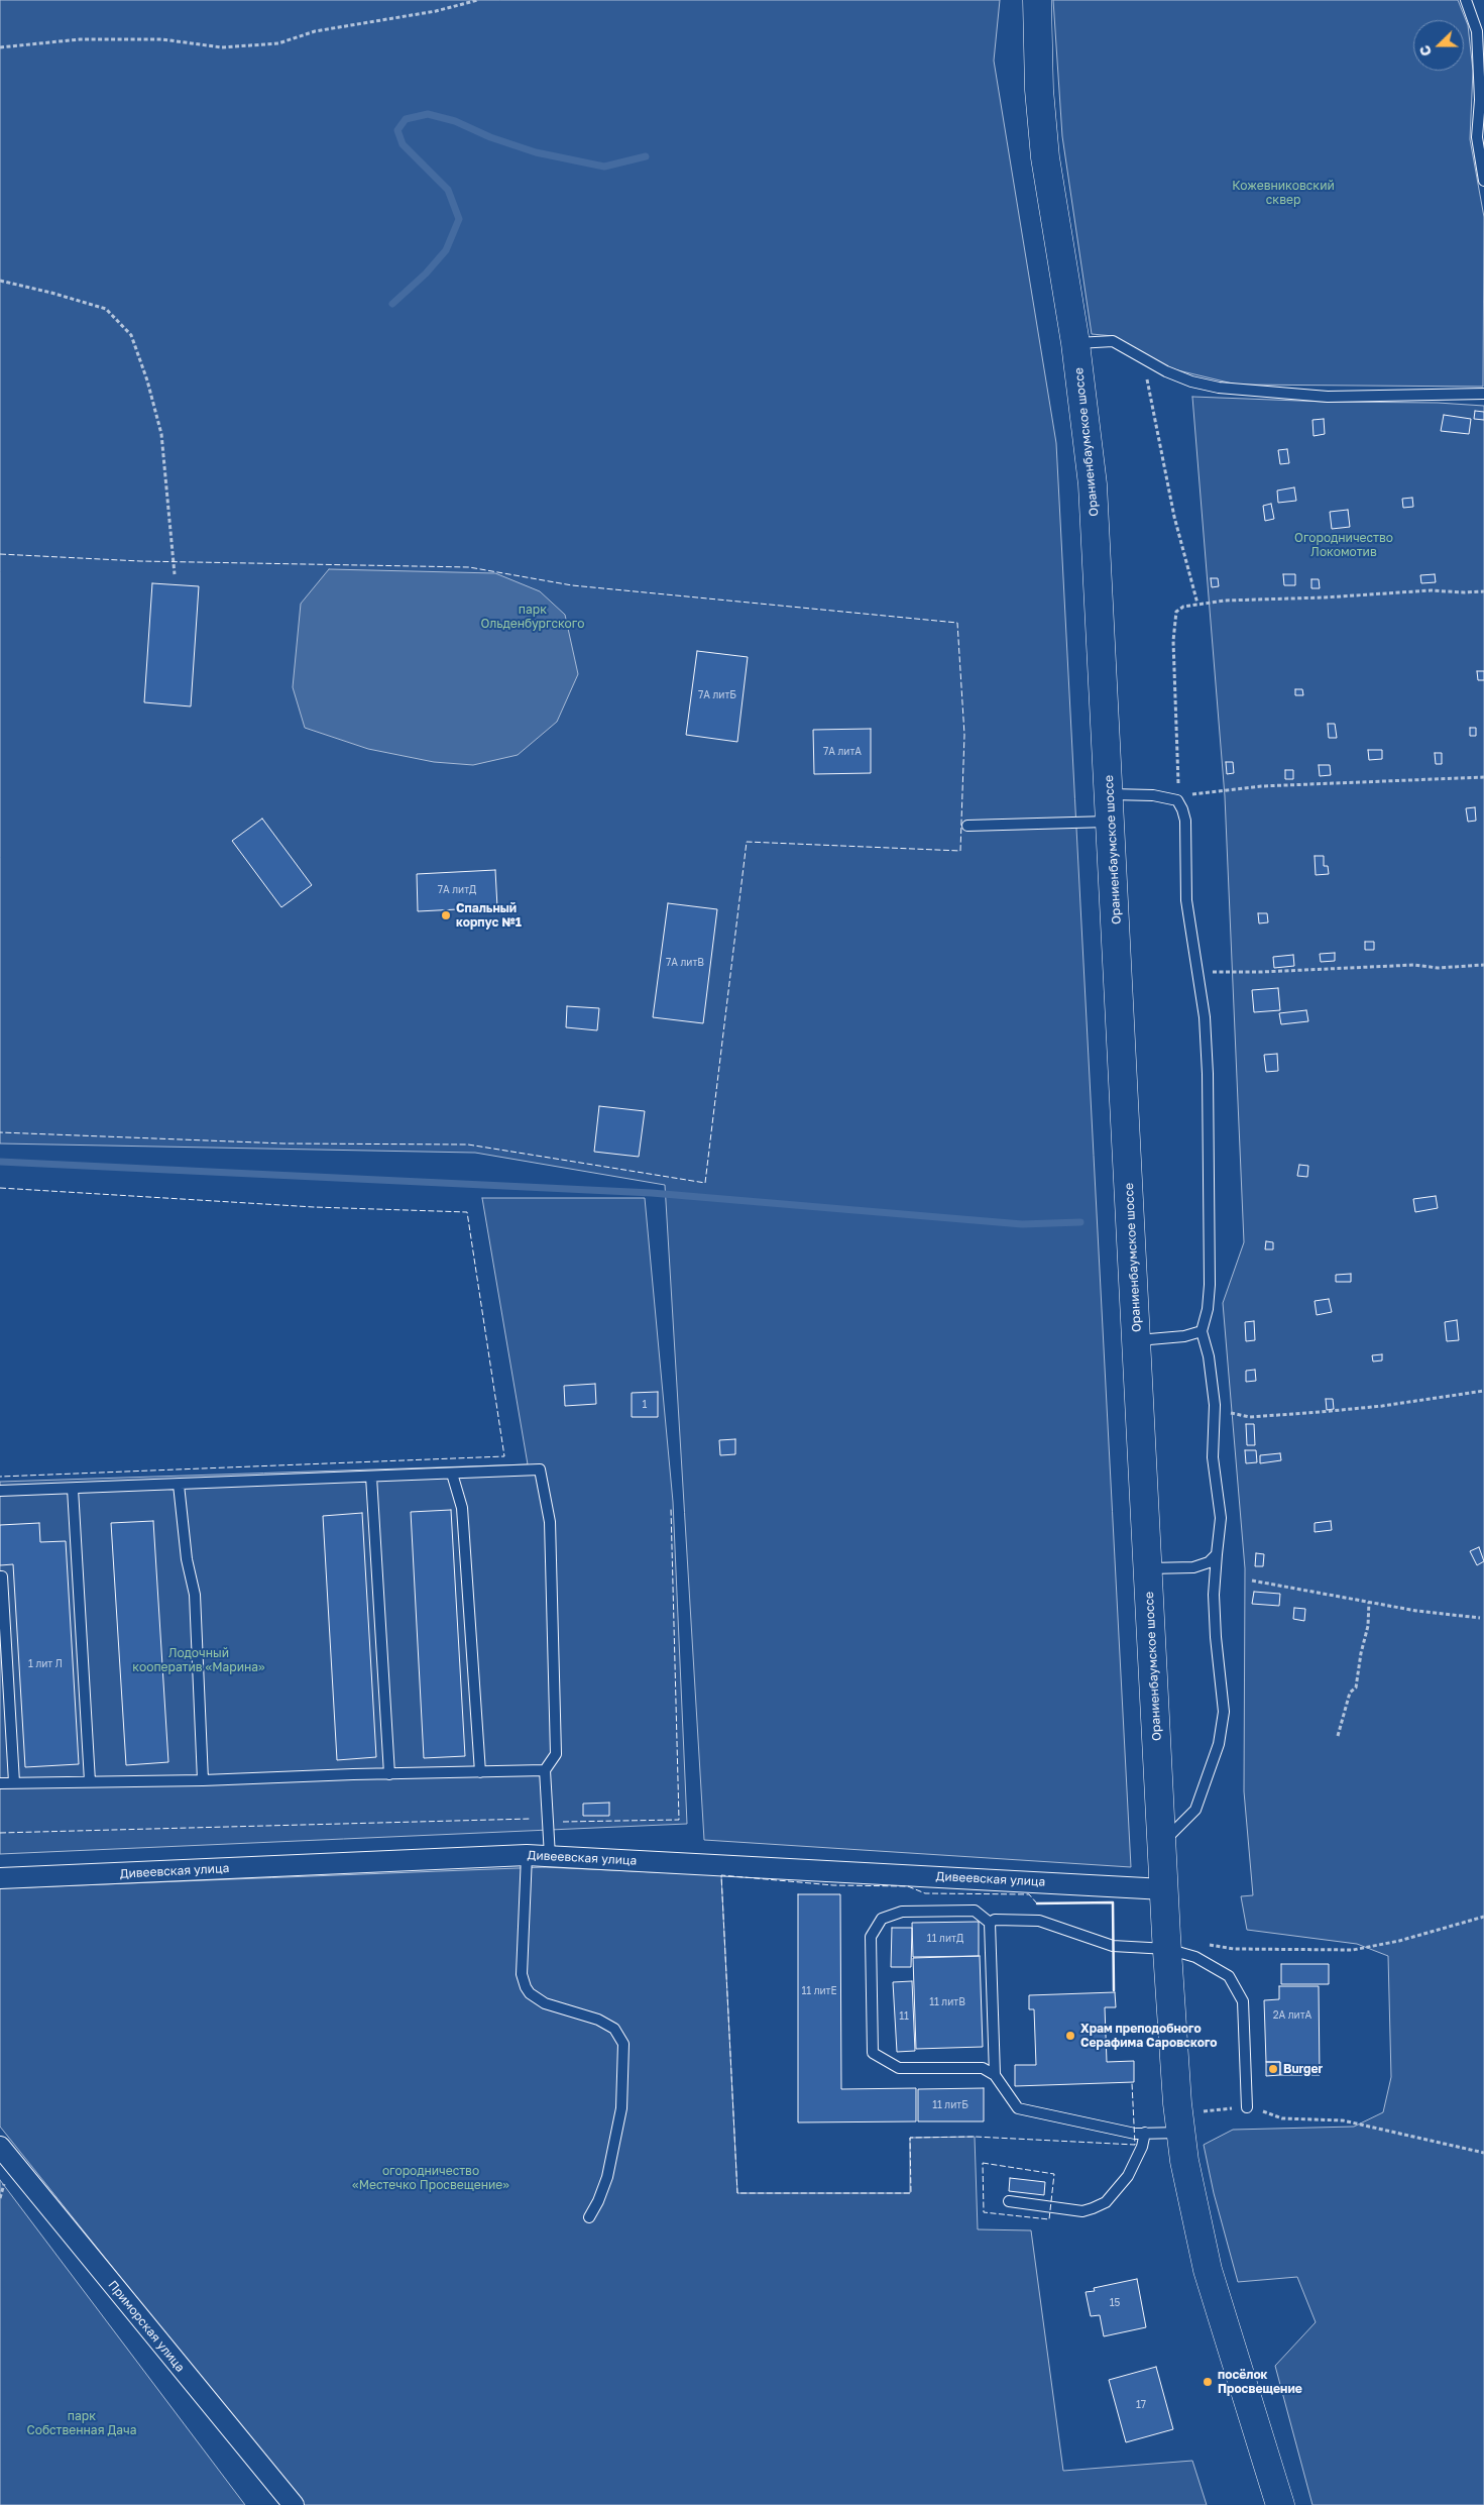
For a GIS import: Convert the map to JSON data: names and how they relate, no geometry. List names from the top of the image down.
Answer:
{
  "streets": {
    "main road": ["Ораниенбаумское шоссе"],
    "street": ["Дивеевская улица", "Приморская улица"]
  },
  "crossings": [
    ["Ораниенбаумское шоссе", "Дивеевская улица"]
  ],
  "parks": [
    "Кожевниковский сквер",
    "Огородничество Локомотив",
    "парк Ольденбургского",
    "Лодочный кооператив «Марина»",
    "огородничество «Местечко Просвещение»",
    "парк Собственная Дача"
  ],
  "places": [
    "Спальный корпус №1",
    "Храм преподобного Серафима Саровского",
    "Burger",
    "посёлок Просвещение"
  ],
  "house_numbers": [
    "7А литБ",
    "7А литА",
    "7А литД",
    "7А литВ",
    "1",
    "1 лит Л",
    "11 литД",
    "11 литЕ",
    "11 литВ",
    "2А литА",
    "11",
    "11 литБ",
    "15",
    "17"
  ],
  "north": "left"
}
